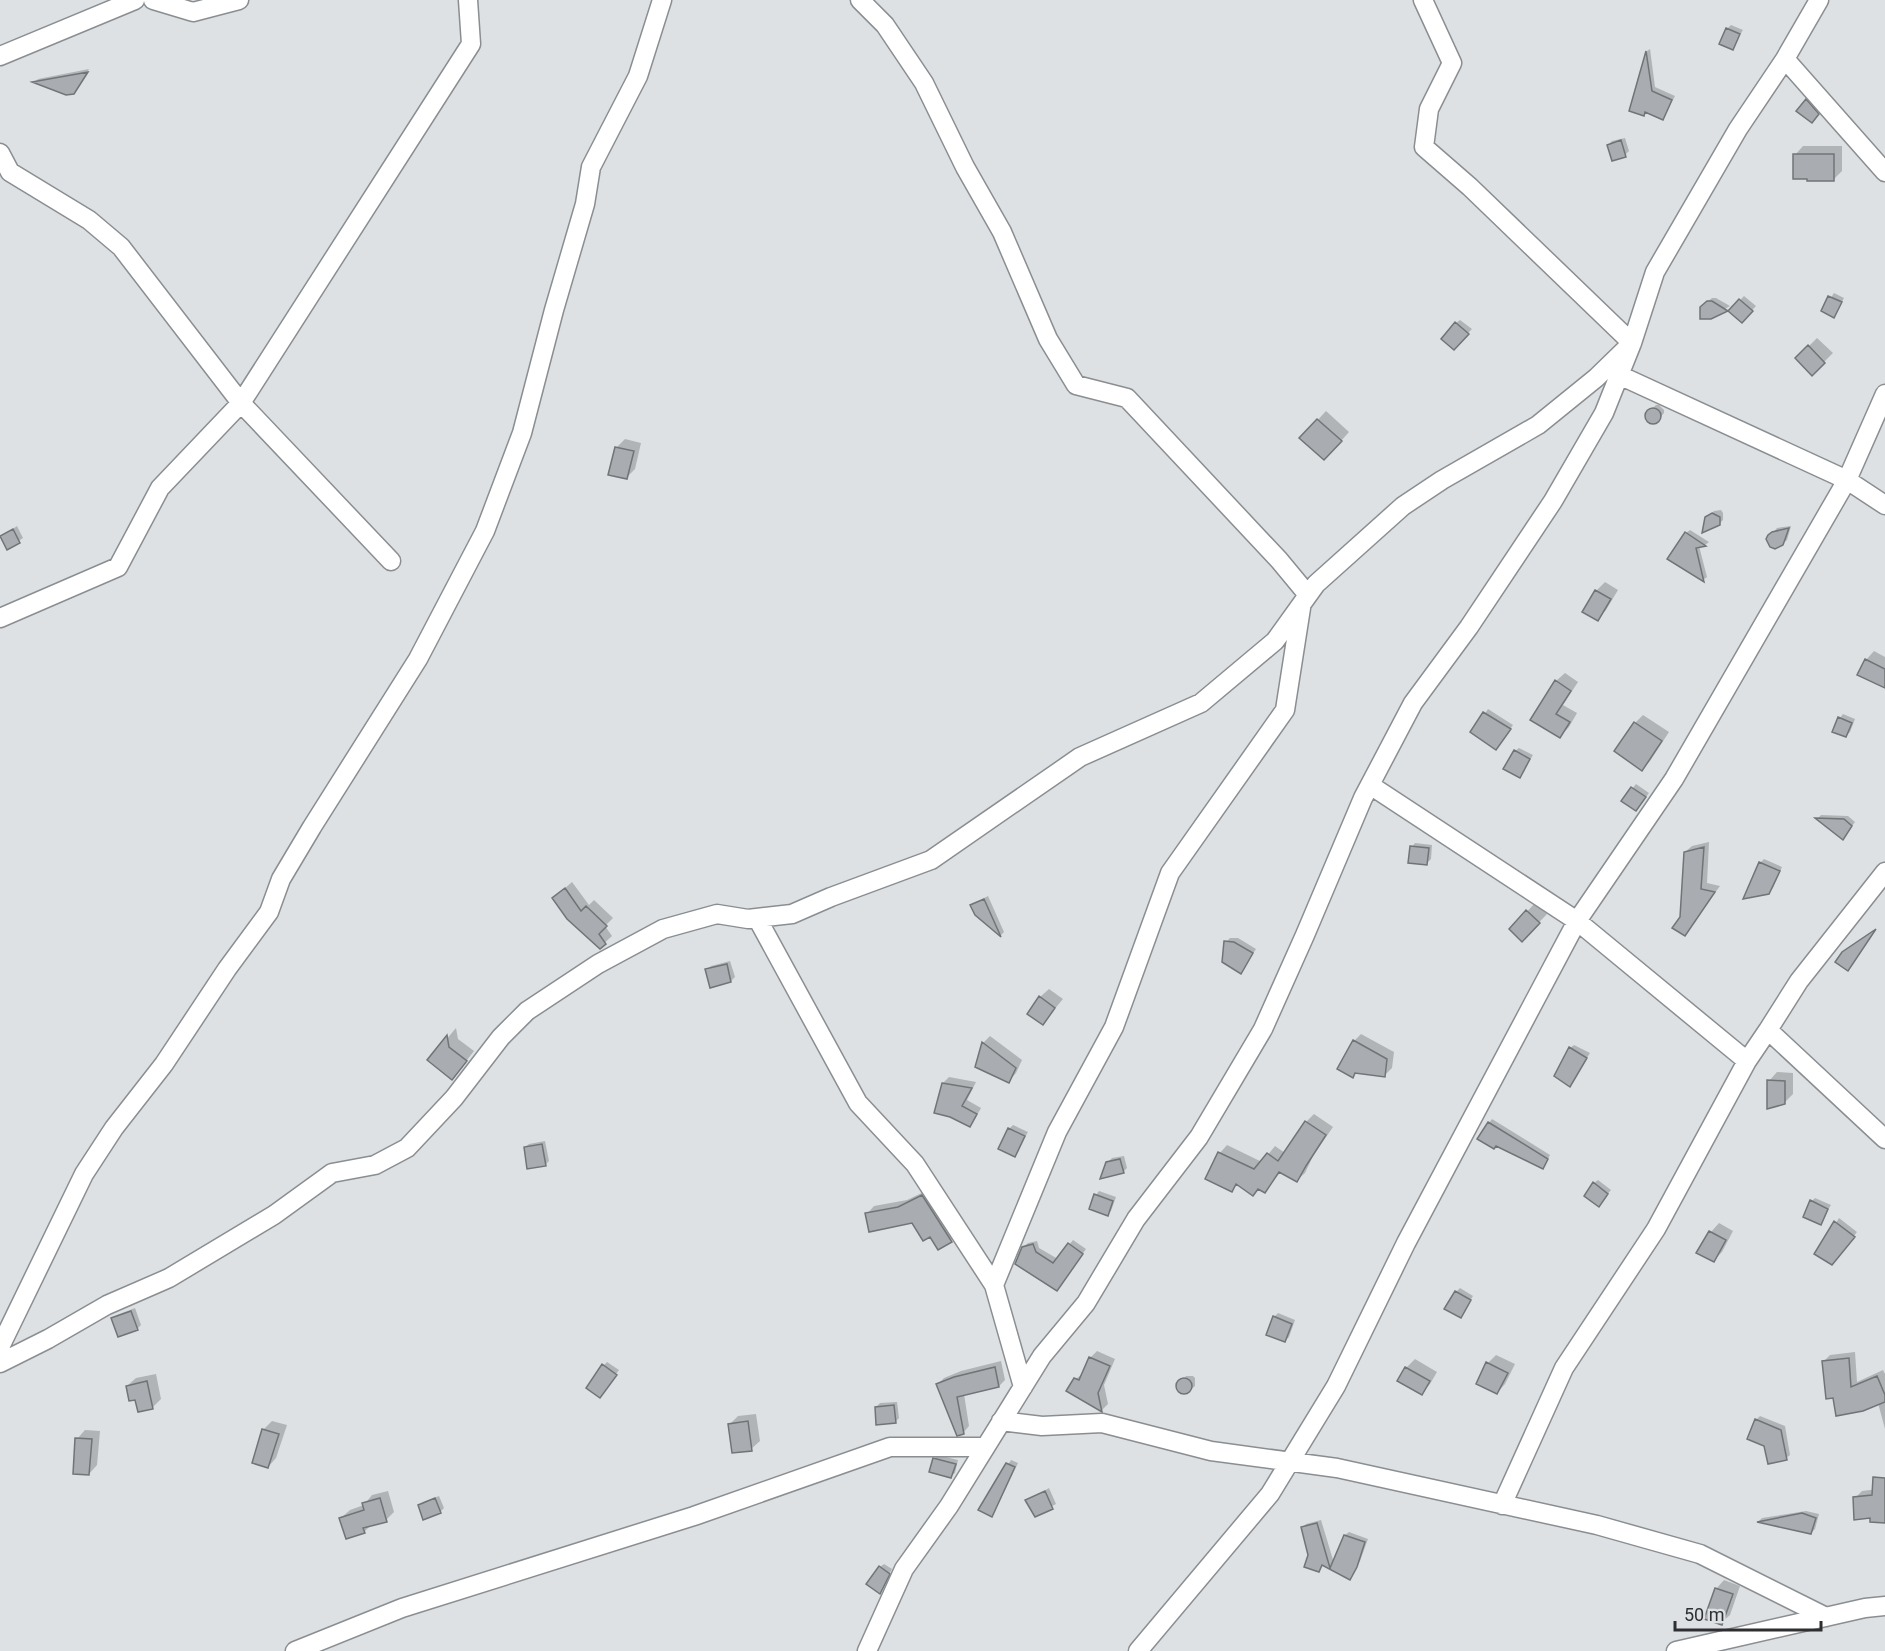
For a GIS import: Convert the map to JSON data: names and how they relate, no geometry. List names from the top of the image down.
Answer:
{
  "scale_bar": "50 m"
}
